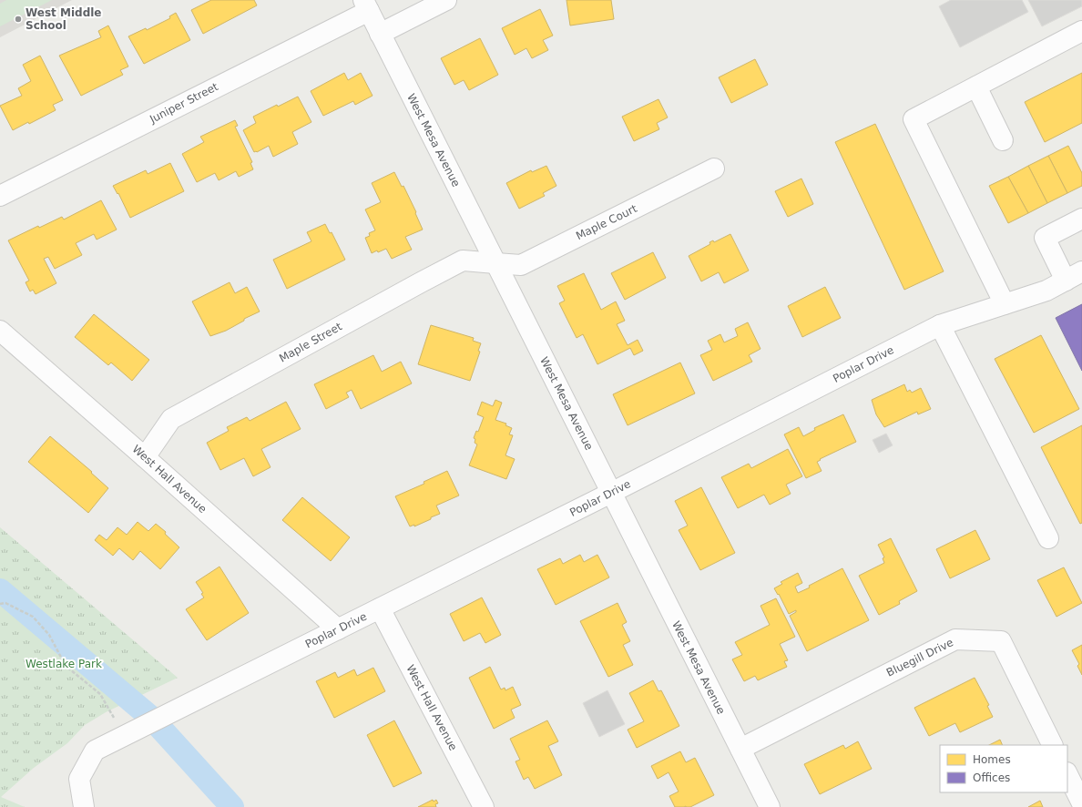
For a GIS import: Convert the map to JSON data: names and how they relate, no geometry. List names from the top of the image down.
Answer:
{
  "streets": {
    "street": [
      "Juniper Street",
      "West Mesa Avenue",
      "Maple Court",
      "Maple Street",
      "Poplar Drive",
      "West Hall Avenue",
      "Bluegill Drive"
    ]
  },
  "crossings": [
    ["Juniper Street", "West Mesa Avenue"],
    ["West Mesa Avenue", "Maple Court"],
    ["West Mesa Avenue", "Maple Street"],
    ["West Mesa Avenue", "Poplar Drive"],
    ["West Mesa Avenue", "Bluegill Drive"],
    ["Maple Court", "Maple Street"],
    ["Maple Street", "West Hall Avenue"],
    ["Poplar Drive", "West Hall Avenue"]
  ],
  "parks": ["Westlake Park"],
  "places": ["West Middle School"],
  "legend": ["Homes", "Offices"]
}
